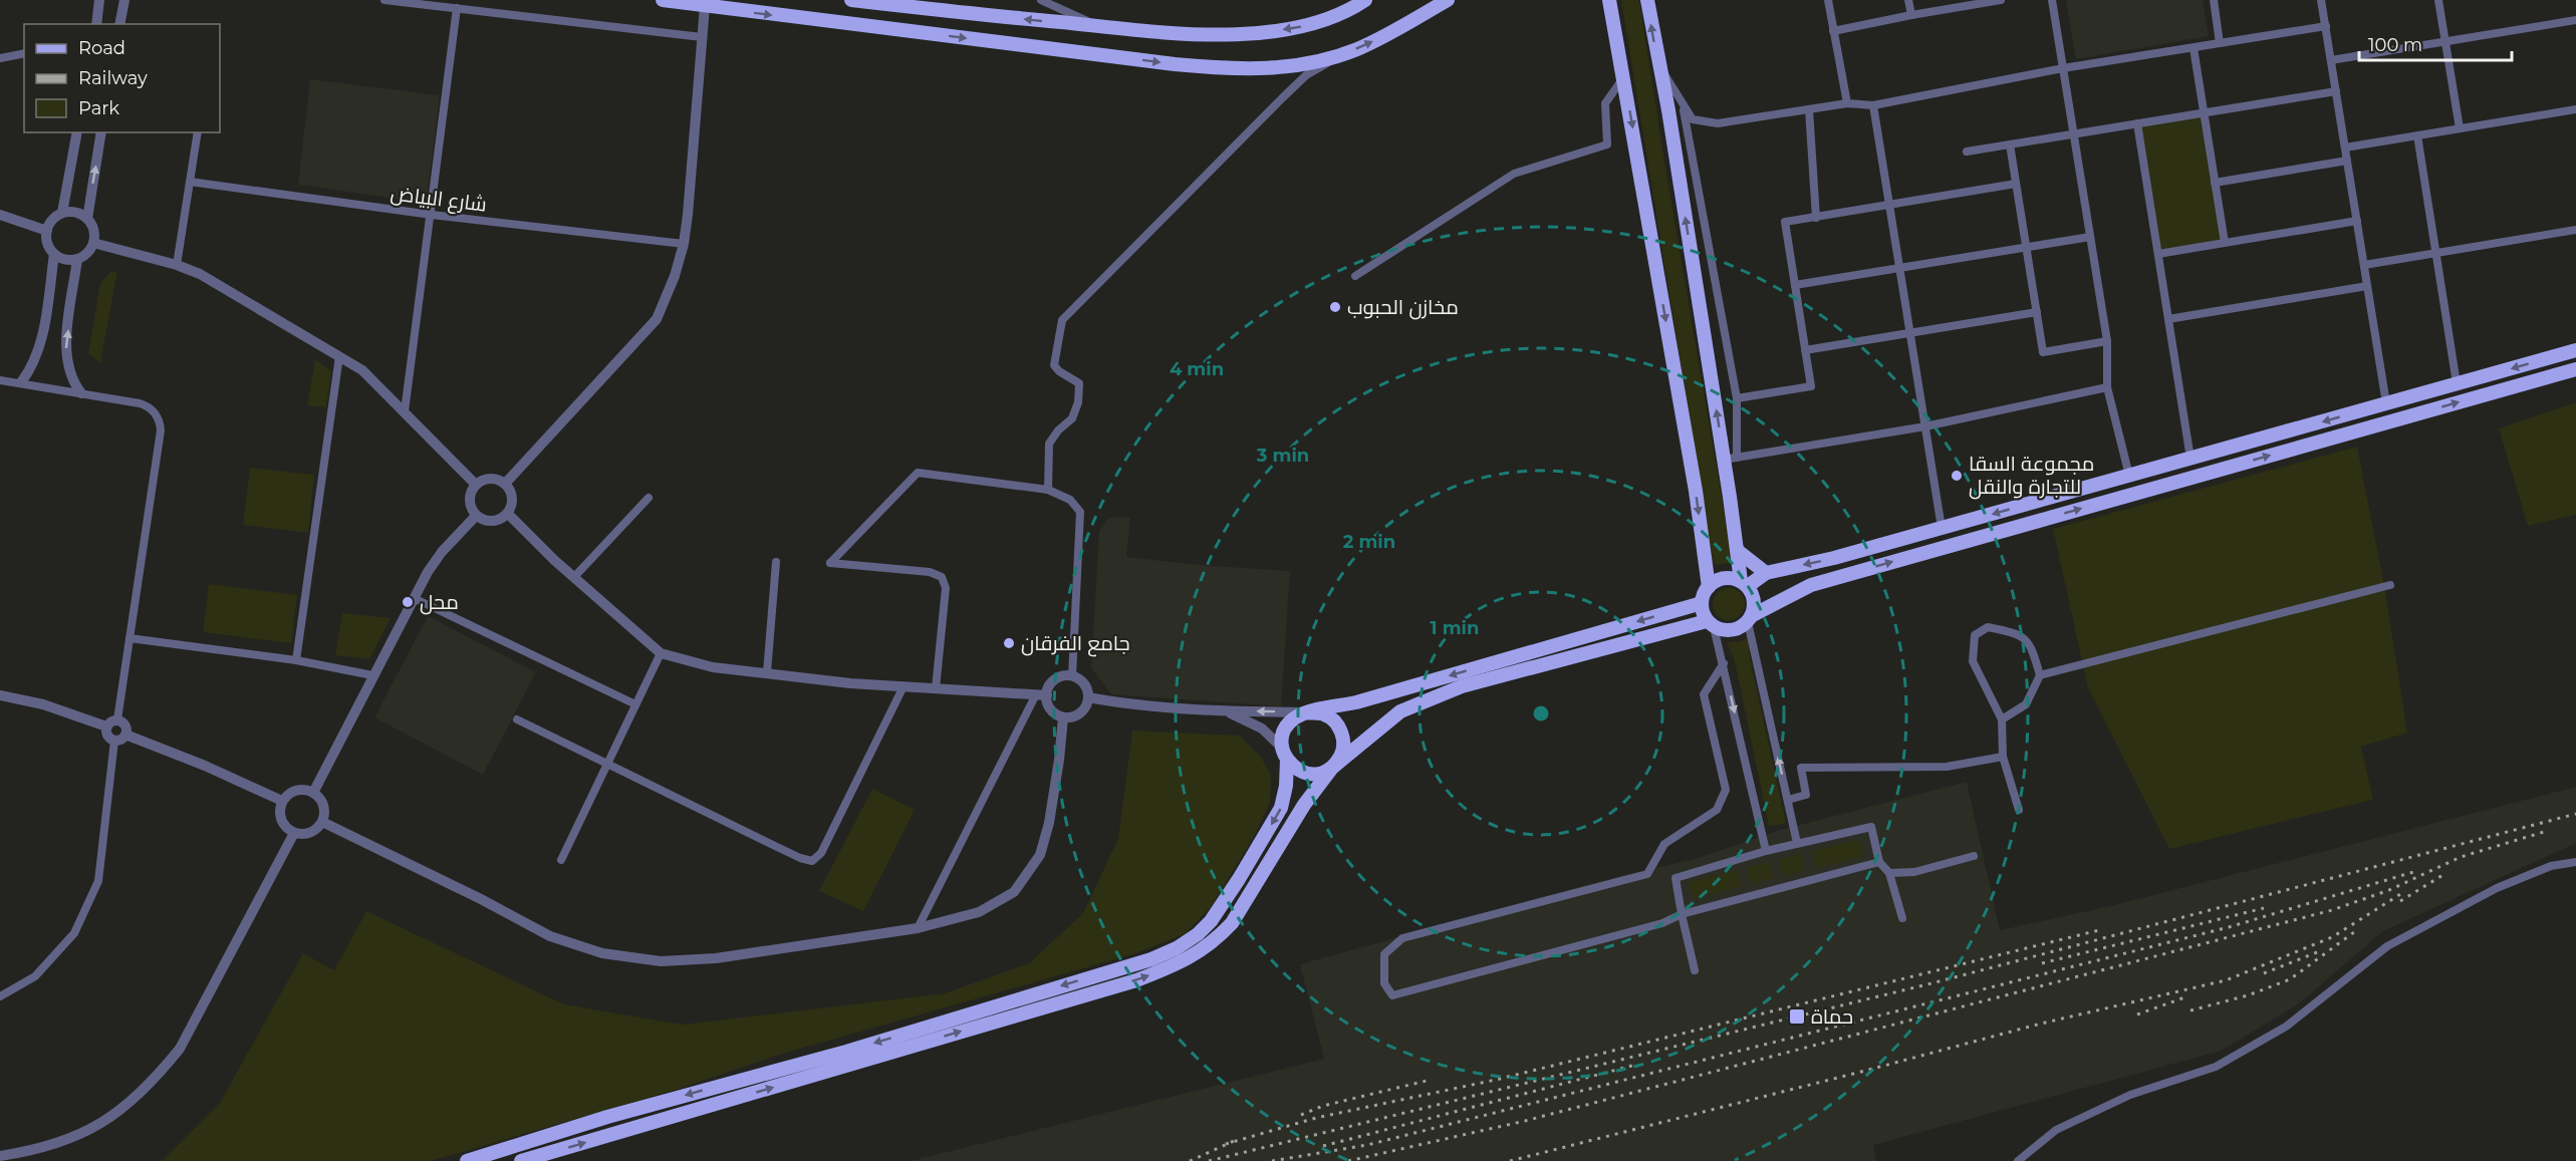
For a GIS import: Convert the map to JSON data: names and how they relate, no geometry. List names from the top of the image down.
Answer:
{
  "streets": {
    "street": ["شارع البياض"]
  },
  "places": {
    "other": [
      "مخازن الحبوب",
      "مجموعة السقا للتجارة والنقل",
      "محل",
      "جامع الفرقان"
    ],
    "transit": ["حماة"]
  },
  "legend": ["Road", "Railway", "Park"],
  "scale_bar": "100 m",
  "rings": [
    "4 min",
    "3 min",
    "2 min",
    "1 min"
  ]
}
